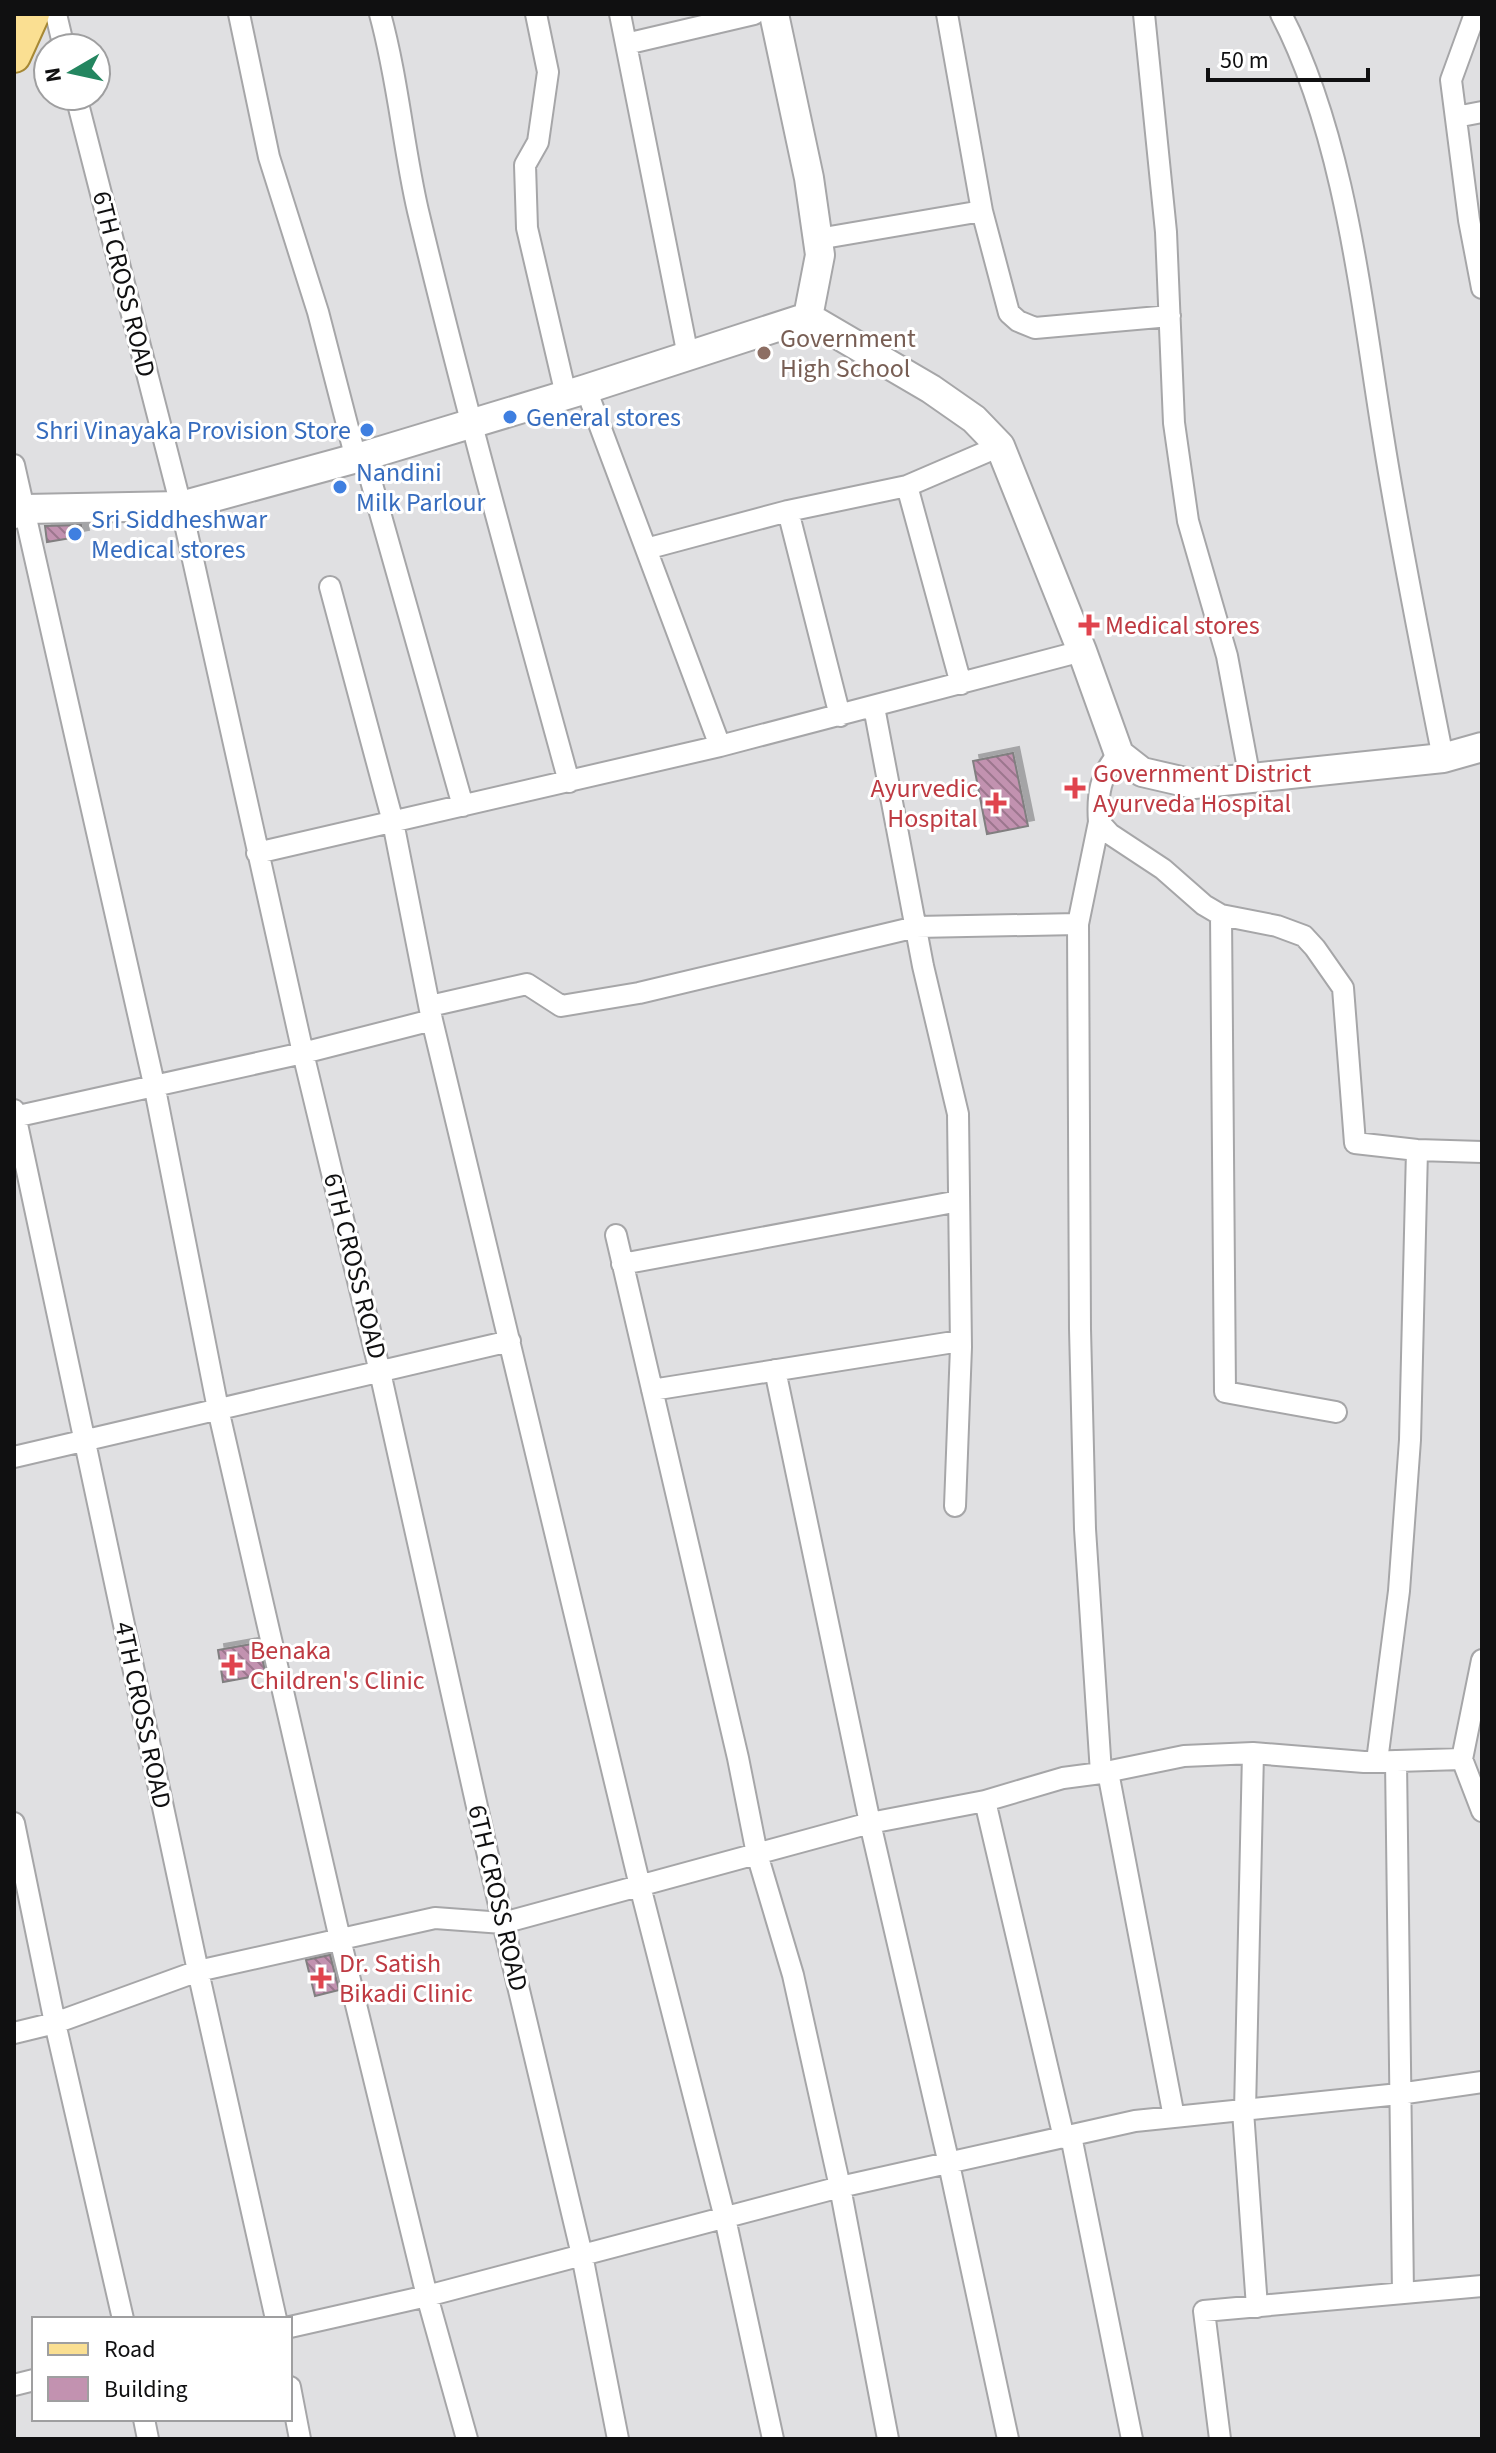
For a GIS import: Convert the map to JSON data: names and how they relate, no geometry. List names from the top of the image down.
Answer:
{
  "streets": {
    "street": ["6TH CROSS ROAD", "4TH CROSS ROAD"]
  },
  "places": {
    "other": [
      "Government High School",
      "General stores",
      "Shri Vinayaka Provision Store",
      "Nandini Milk Parlour",
      "Sri Siddheshwar Medical stores"
    ],
    "health": [
      "Medical stores",
      "Government District Ayurveda Hospital",
      "Ayurvedic Hospital",
      "Benaka Children's Clinic",
      "Dr. Satish Bikadi Clinic"
    ]
  },
  "legend": ["Road", "Building"],
  "scale_bar": "50 m",
  "north": "left"
}
